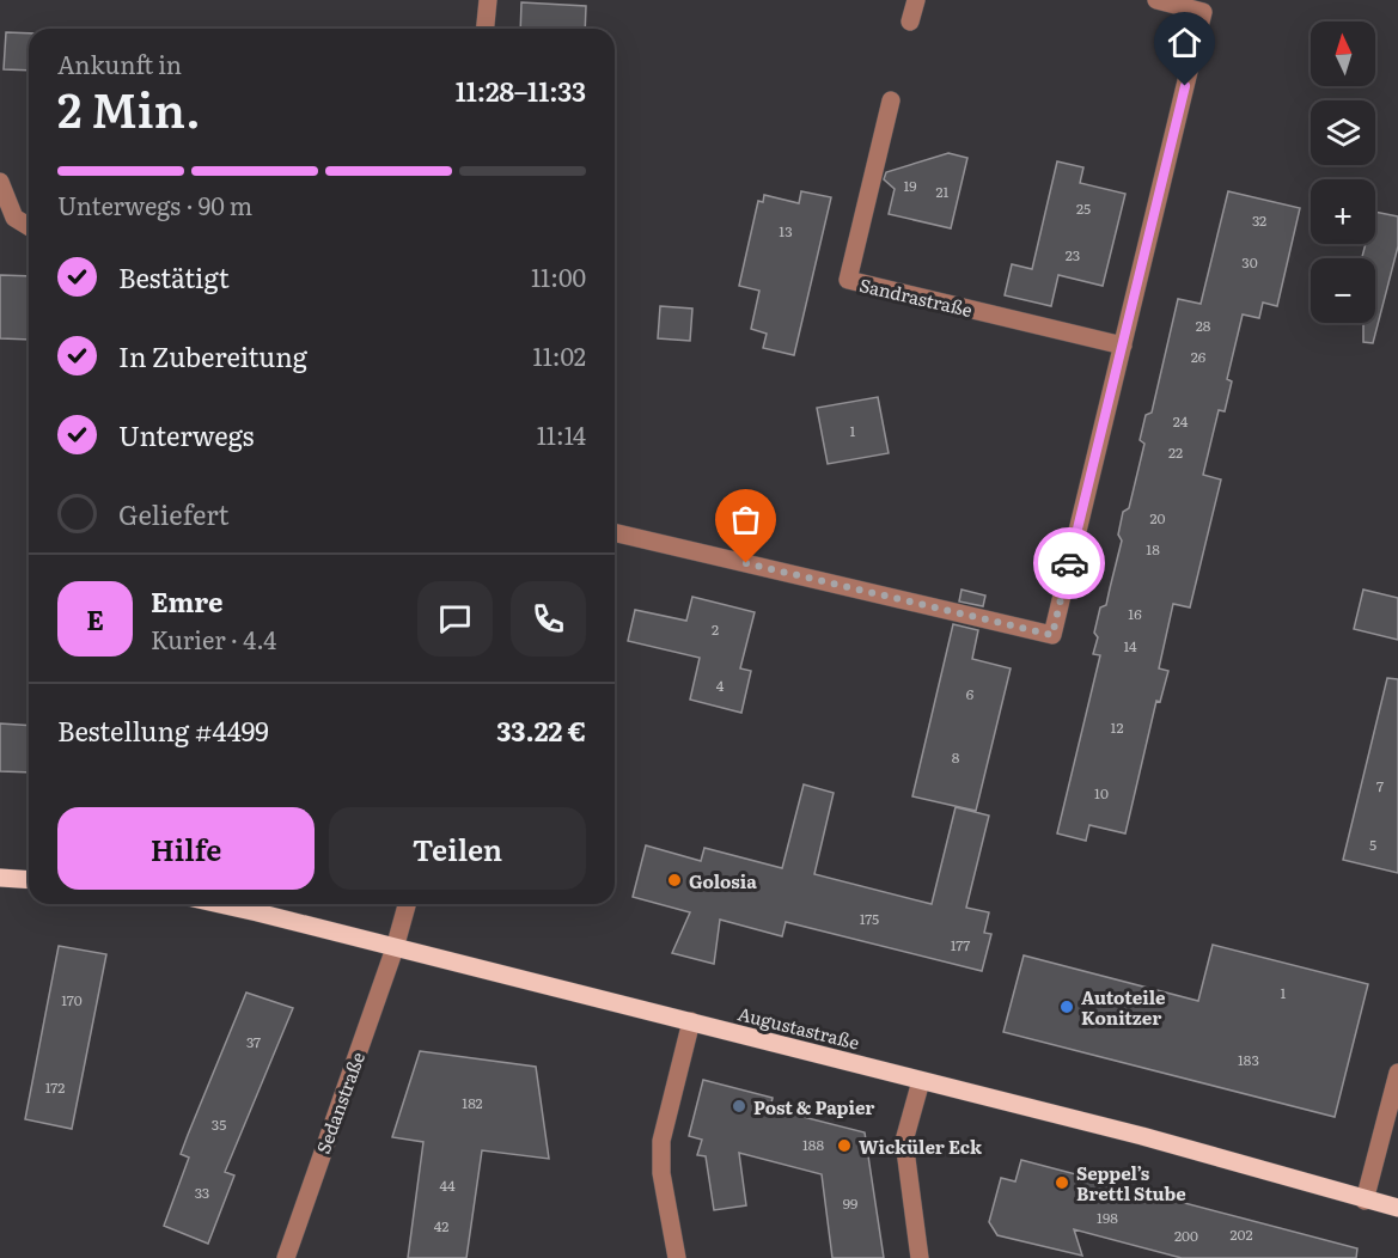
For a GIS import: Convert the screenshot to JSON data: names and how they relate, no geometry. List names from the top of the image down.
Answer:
{
  "streets": {
    "main road": ["Augustastraße"],
    "street": ["Sandrastraße", "Sedanstraße"]
  },
  "crossings": [
    ["Augustastraße", "Sedanstraße"]
  ],
  "places": [
    "Golosia",
    "Autoteile Konitzer",
    "Post & Papier",
    "Wicküler Eck",
    "Seppel’s Brettl Stube"
  ],
  "house_numbers": [
    "19",
    "21",
    "25",
    "32",
    "13",
    "23",
    "30",
    "28",
    "26",
    "24",
    "1",
    "22",
    "20",
    "18",
    "16",
    "2",
    "14",
    "4",
    "6",
    "12",
    "8",
    "7",
    "10",
    "5",
    "175",
    "177",
    "1",
    "170",
    "37",
    "183",
    "172",
    "182",
    "35",
    "188",
    "44",
    "33",
    "99",
    "198",
    "42",
    "202",
    "200"
  ],
  "north": "top",
  "page": {
    "map_buttons": ["+", "−"],
    "heading": ["2 Min.", "Ankunft in", "11:28–11:33"],
    "panel": [
      "Emre",
      "Kurier · 4.4",
      "Bestellung #4499",
      "33.22 €"
    ],
    "bar": "Unterwegs · 90 m",
    "list": [
      ["Bestätigt", "11:00"],
      ["In Zubereitung", "11:02"],
      ["Unterwegs", "11:14"],
      "Geliefert"
    ],
    "round": "E",
    "buttons": ["Hilfe", "Teilen"]
  }
}
